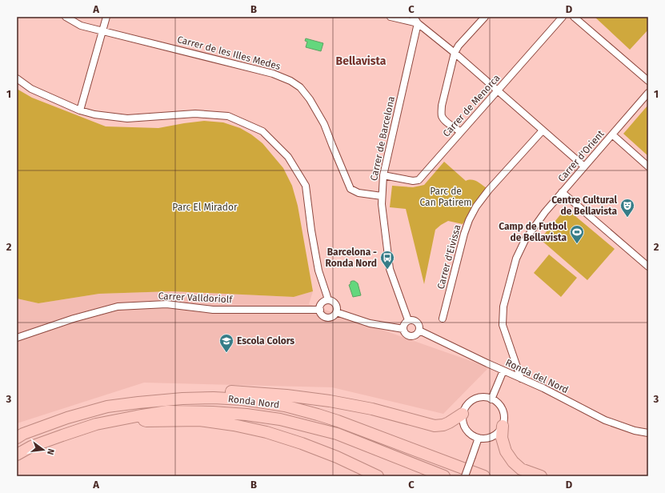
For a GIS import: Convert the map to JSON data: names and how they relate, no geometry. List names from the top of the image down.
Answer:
{
  "streets": {
    "highway": ["Ronda Nord"],
    "street": [
      "Carrer de les Illes Medes",
      "Carrer de Menorca",
      "Carrer de Barcelona",
      "Carrer d'Orient",
      "Carrer d'Eivissa",
      "Carrer Valldoriolf",
      "Ronda del Nord"
    ]
  },
  "crossings": [
    ["Carrer de les Illes Medes", "Carrer de Barcelona"],
    ["Carrer de Menorca", "Carrer de Barcelona"],
    ["Carrer de Barcelona", "Ronda del Nord"],
    ["Carrer d'Orient", "Ronda del Nord"]
  ],
  "districts": ["Bellavista"],
  "parks": ["Parc de Can Patirem", "Parc El Mirador"],
  "places": {
    "theatre": ["Centre Cultural de Bellavista"],
    "sports": ["Camp de Futbol de Bellavista"],
    "bus stop": ["Barcelona - Ronda Nord"],
    "school or university": ["Escola Colors"]
  },
  "north": "right",
  "grid": {
    "columns": [
      "A",
      "B",
      "C",
      "D"
    ],
    "rows": ["1", "2", "3"]
  }
}
